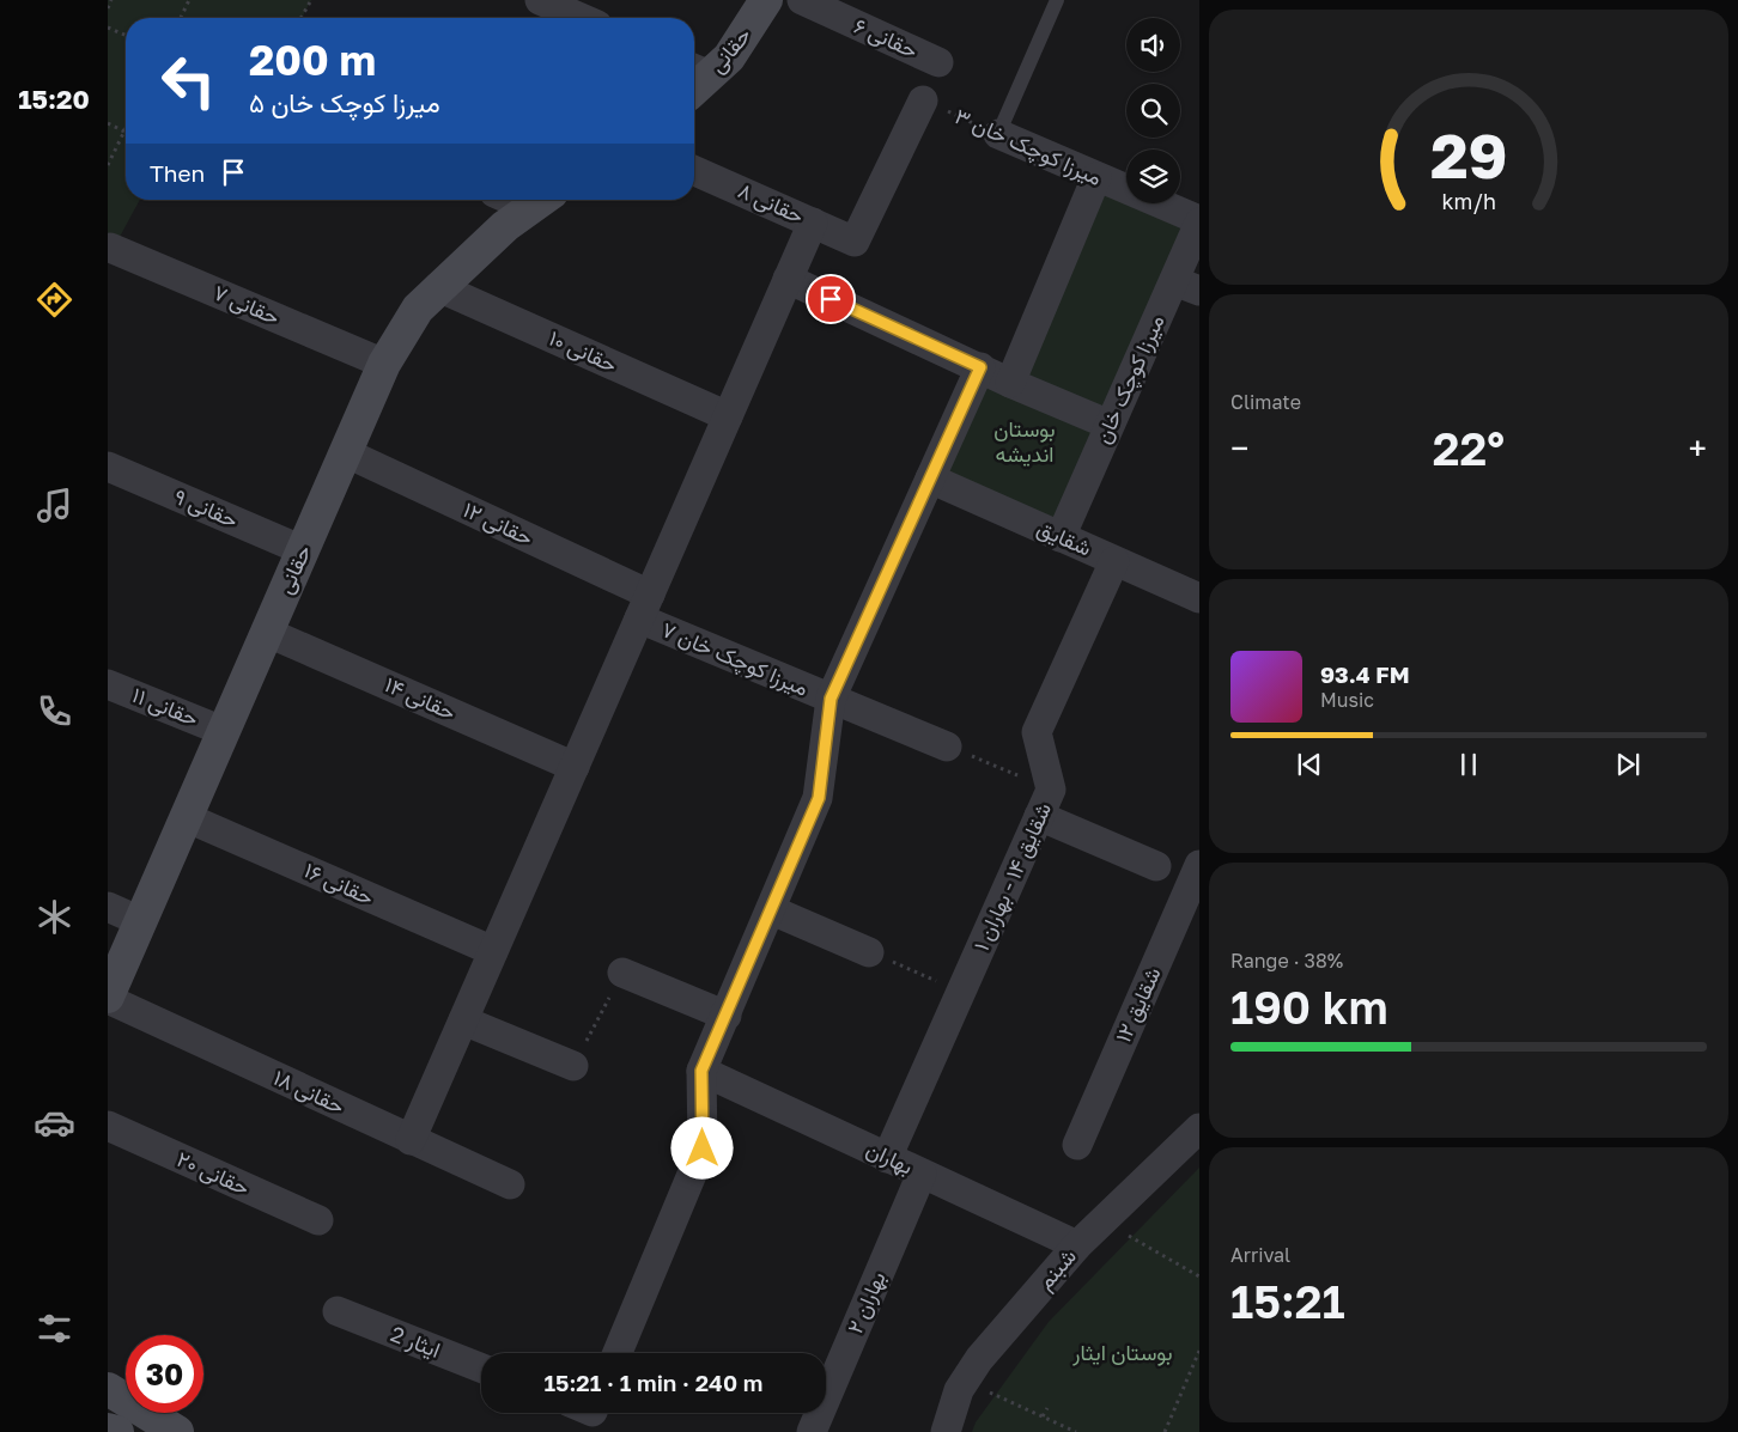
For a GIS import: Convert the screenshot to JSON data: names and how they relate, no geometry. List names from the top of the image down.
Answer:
{
  "streets": {
    "main road": ["حقانی"],
    "street": [
      "حقانی ۶",
      "میرزا کوچک خان ۳",
      "حقانی ۸",
      "حقانی ۷",
      "حقانی ۱۰",
      "میرزا کوچک خان",
      "حقانی ۹",
      "حقانی ۱۲",
      "شقایق",
      "میرزا کوچک خان ۷",
      "حقانی ۱۴",
      "حقانی ۱۱",
      "شقایق ۱۴ - بهاران ۱",
      "حقانی ۱۶",
      "شقایق ۱۲",
      "حقانی ۱۸",
      "بهاران",
      "حقانی ۲۰",
      "شبنم",
      "بهاران ۲",
      "ایثار 2"
    ]
  },
  "crossings": [
    ["حقانی", "حقانی ۷"],
    ["حقانی", "حقانی ۱۰"],
    ["حقانی", "حقانی ۹"],
    ["حقانی", "حقانی ۱۲"],
    ["حقانی", "حقانی ۱۴"],
    ["حقانی", "حقانی ۱۱"],
    ["حقانی", "حقانی ۱۶"],
    ["حقانی", "حقانی ۱۸"],
    ["میرزا کوچک خان ۳", "حقانی ۸"],
    ["میرزا کوچک خان ۳", "میرزا کوچک خان"],
    ["میرزا کوچک خان", "شقایق"],
    ["حقانی ۱۲", "میرزا کوچک خان ۷"],
    ["شقایق", "شقایق ۱۴ - بهاران ۱"],
    ["شقایق ۱۴ - بهاران ۱", "بهاران"],
    ["بهاران", "شبنم"],
    ["بهاران", "بهاران ۲"]
  ],
  "parks": ["بوستان اندیشه", "بوستان ایثار"],
  "page": {
    "tabs": "15:20",
    "turn": ["200 m", "میرزا کوچک خان ۵"],
    "then": "Then",
    "tile": [
      "Climate",
      ["Range · 38%", "190 km"],
      ["Arrival", "15:21"]
    ],
    "heat": ["−", "22°", "+"],
    "song": ["93.4 FM", "Music"],
    "limit": "30",
    "trip": "15:21 · 1 min · 240 m",
    "gauge": ["29", "km/h"]
  }
}
